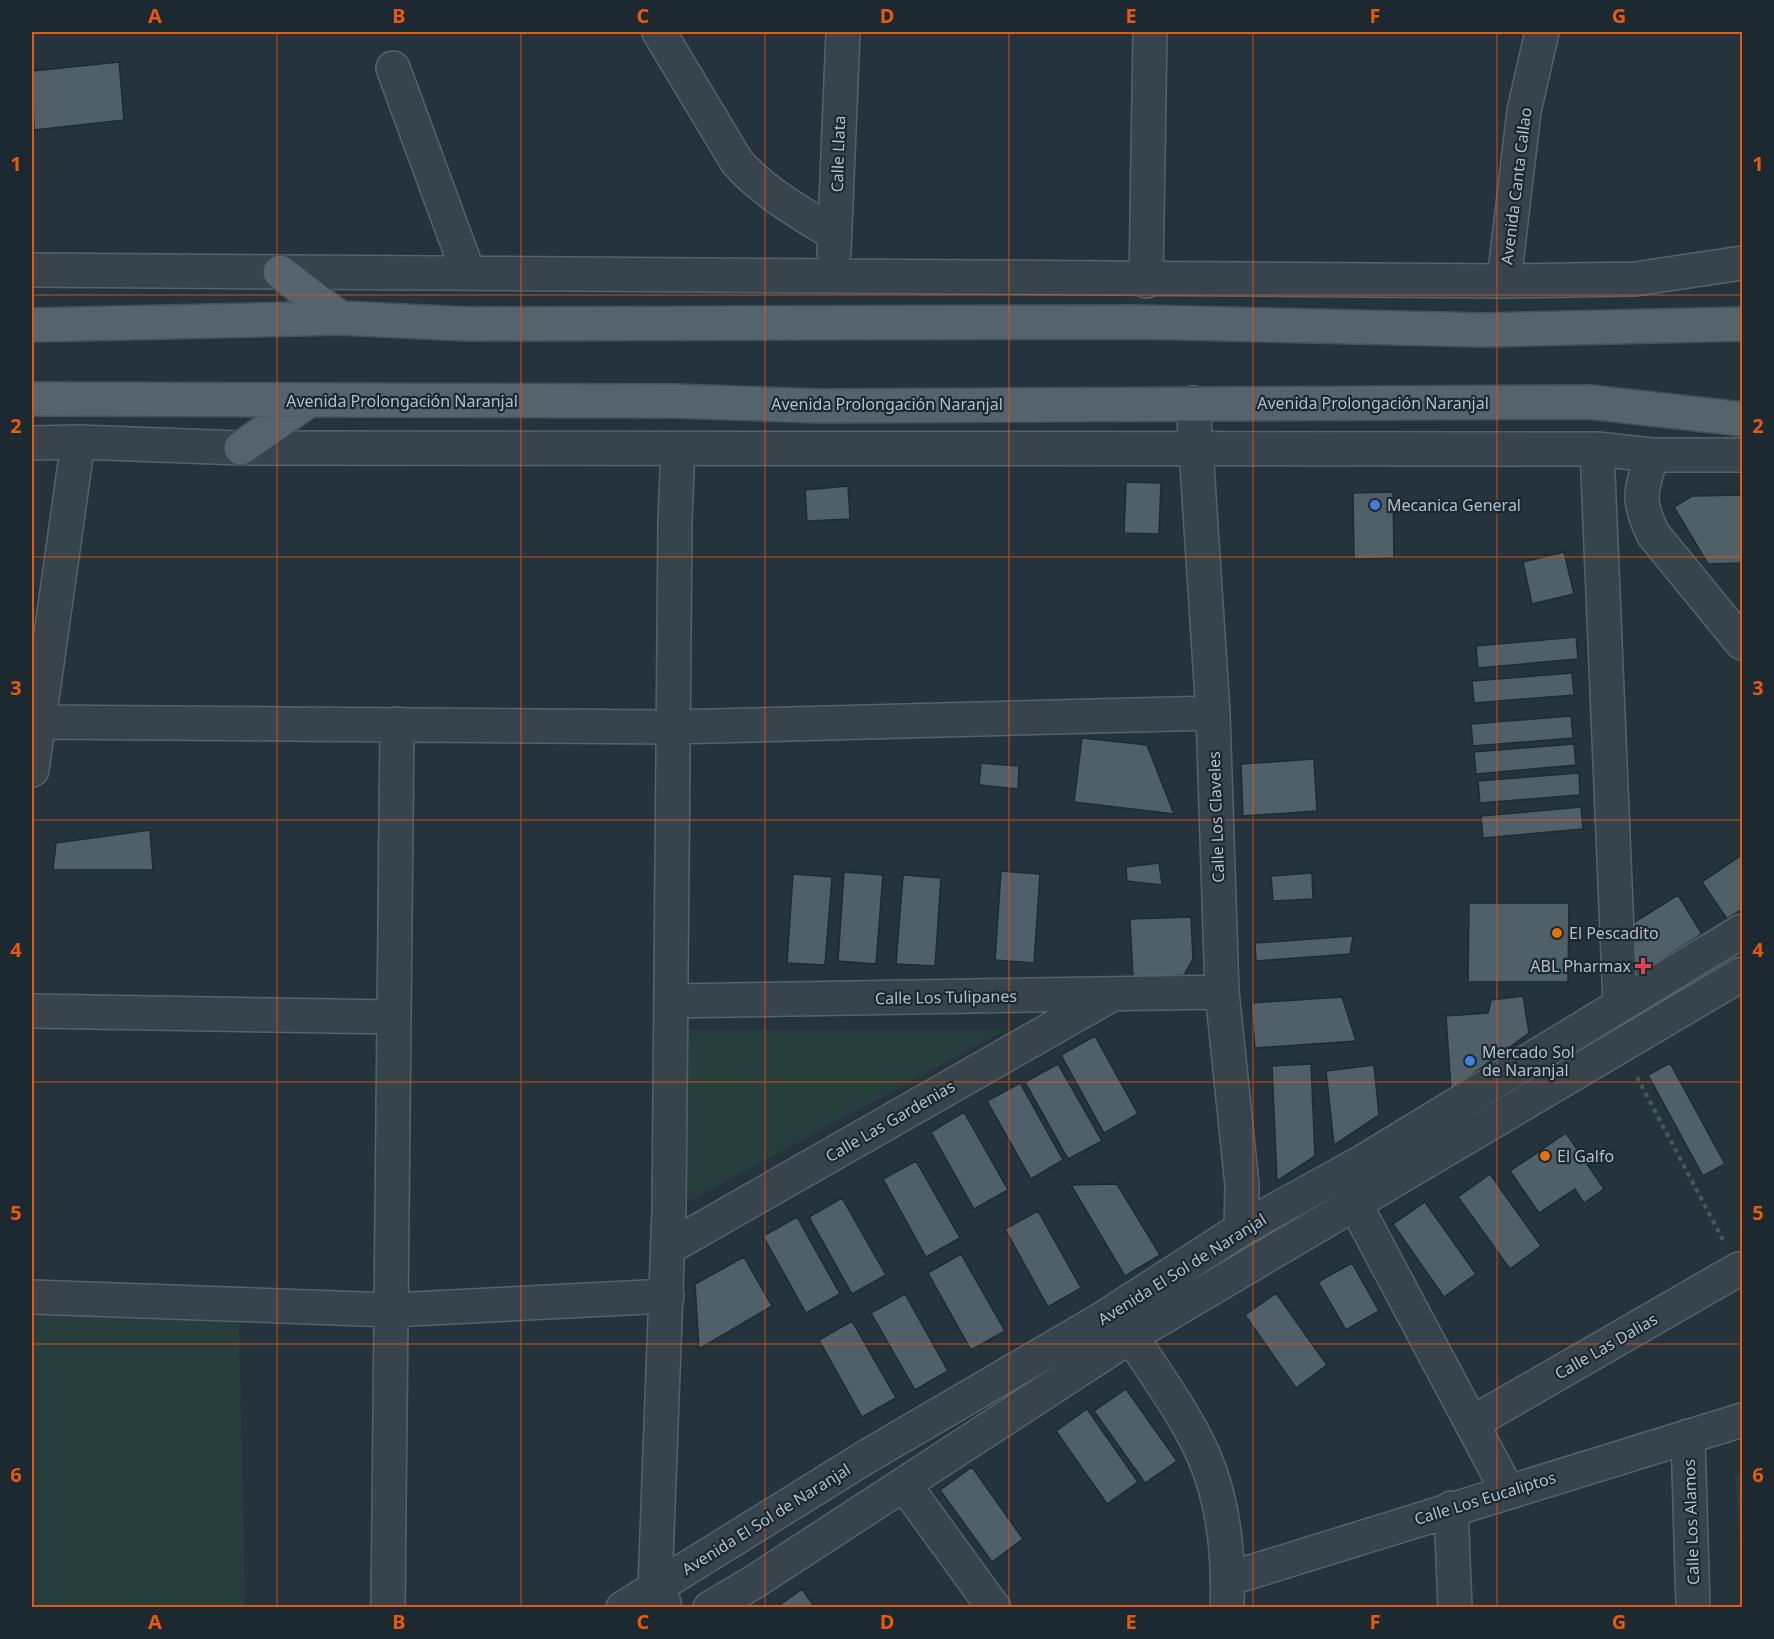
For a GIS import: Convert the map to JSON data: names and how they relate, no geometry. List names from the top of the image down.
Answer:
{
  "streets": {
    "main road": ["Avenida Prolongación Naranjal"],
    "street": [
      "Calle Llata",
      "Avenida Canta Callao",
      "Calle Los Claveles",
      "Calle Los Tulipanes",
      "Calle Las Gardenias",
      "Avenida El Sol de Naranjal",
      "Calle Las Dalias",
      "Calle Los Eucaliptos",
      "Calle Los Alamos"
    ]
  },
  "crossings": [
    ["Avenida Prolongación Naranjal", "Calle Los Claveles"],
    ["Calle Los Claveles", "Calle Los Tulipanes"],
    ["Calle Los Claveles", "Avenida El Sol de Naranjal"],
    ["Calle Los Tulipanes", "Calle Las Gardenias"],
    ["Calle Los Eucaliptos", "Calle Los Alamos"]
  ],
  "places": {
    "other": [
      "Mecanica General",
      "El Pescadito",
      "Mercado Sol de Naranjal",
      "El Galfo"
    ],
    "health": ["ABL Pharmax"]
  },
  "grid": {
    "columns": [
      "A",
      "B",
      "C",
      "D",
      "E",
      "F",
      "G"
    ],
    "rows": [
      "1",
      "2",
      "3",
      "4",
      "5",
      "6"
    ]
  }
}
